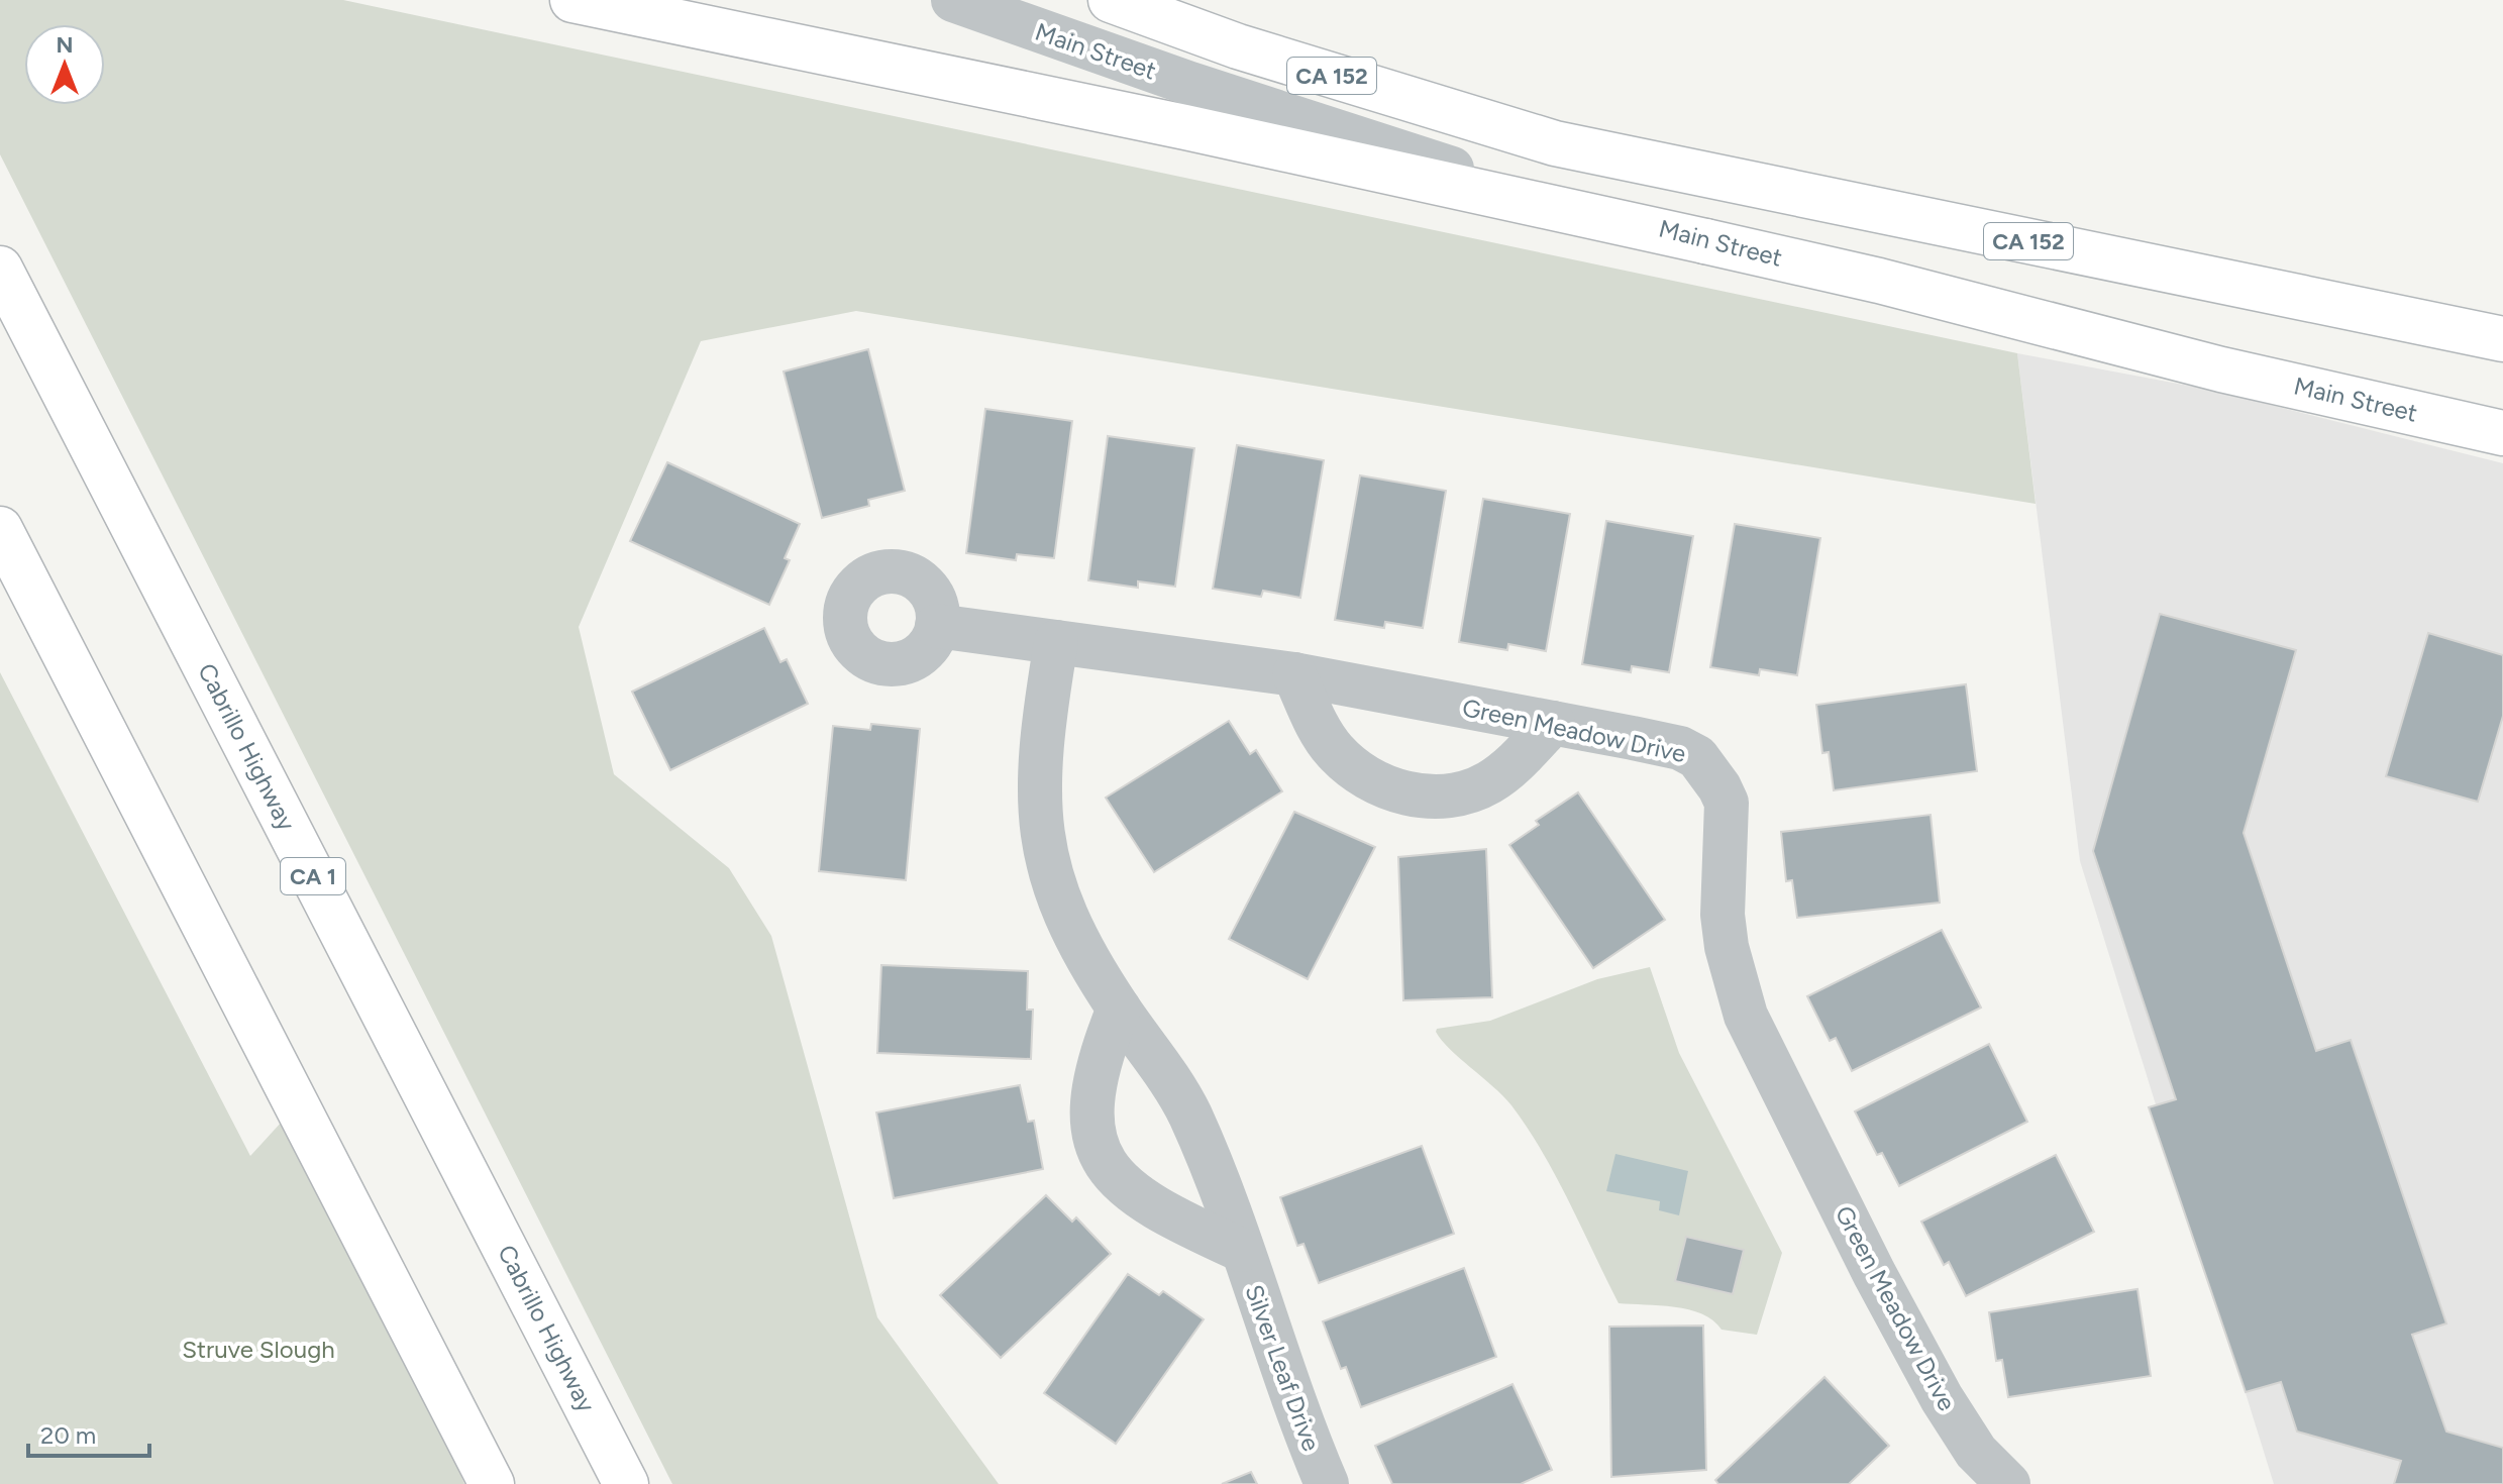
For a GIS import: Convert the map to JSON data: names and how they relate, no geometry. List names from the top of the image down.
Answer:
{
  "streets": {
    "main road": [
      "Main Street",
      "CA 152",
      "Cabrillo Highway",
      "CA 1"
    ],
    "street": ["Green Meadow Drive", "Silver Leaf Drive"]
  },
  "crossings": [
    ["Green Meadow Drive", "Silver Leaf Drive"]
  ],
  "parks": ["Struve Slough"],
  "scale_bar": "20 m",
  "north": "top"
}
